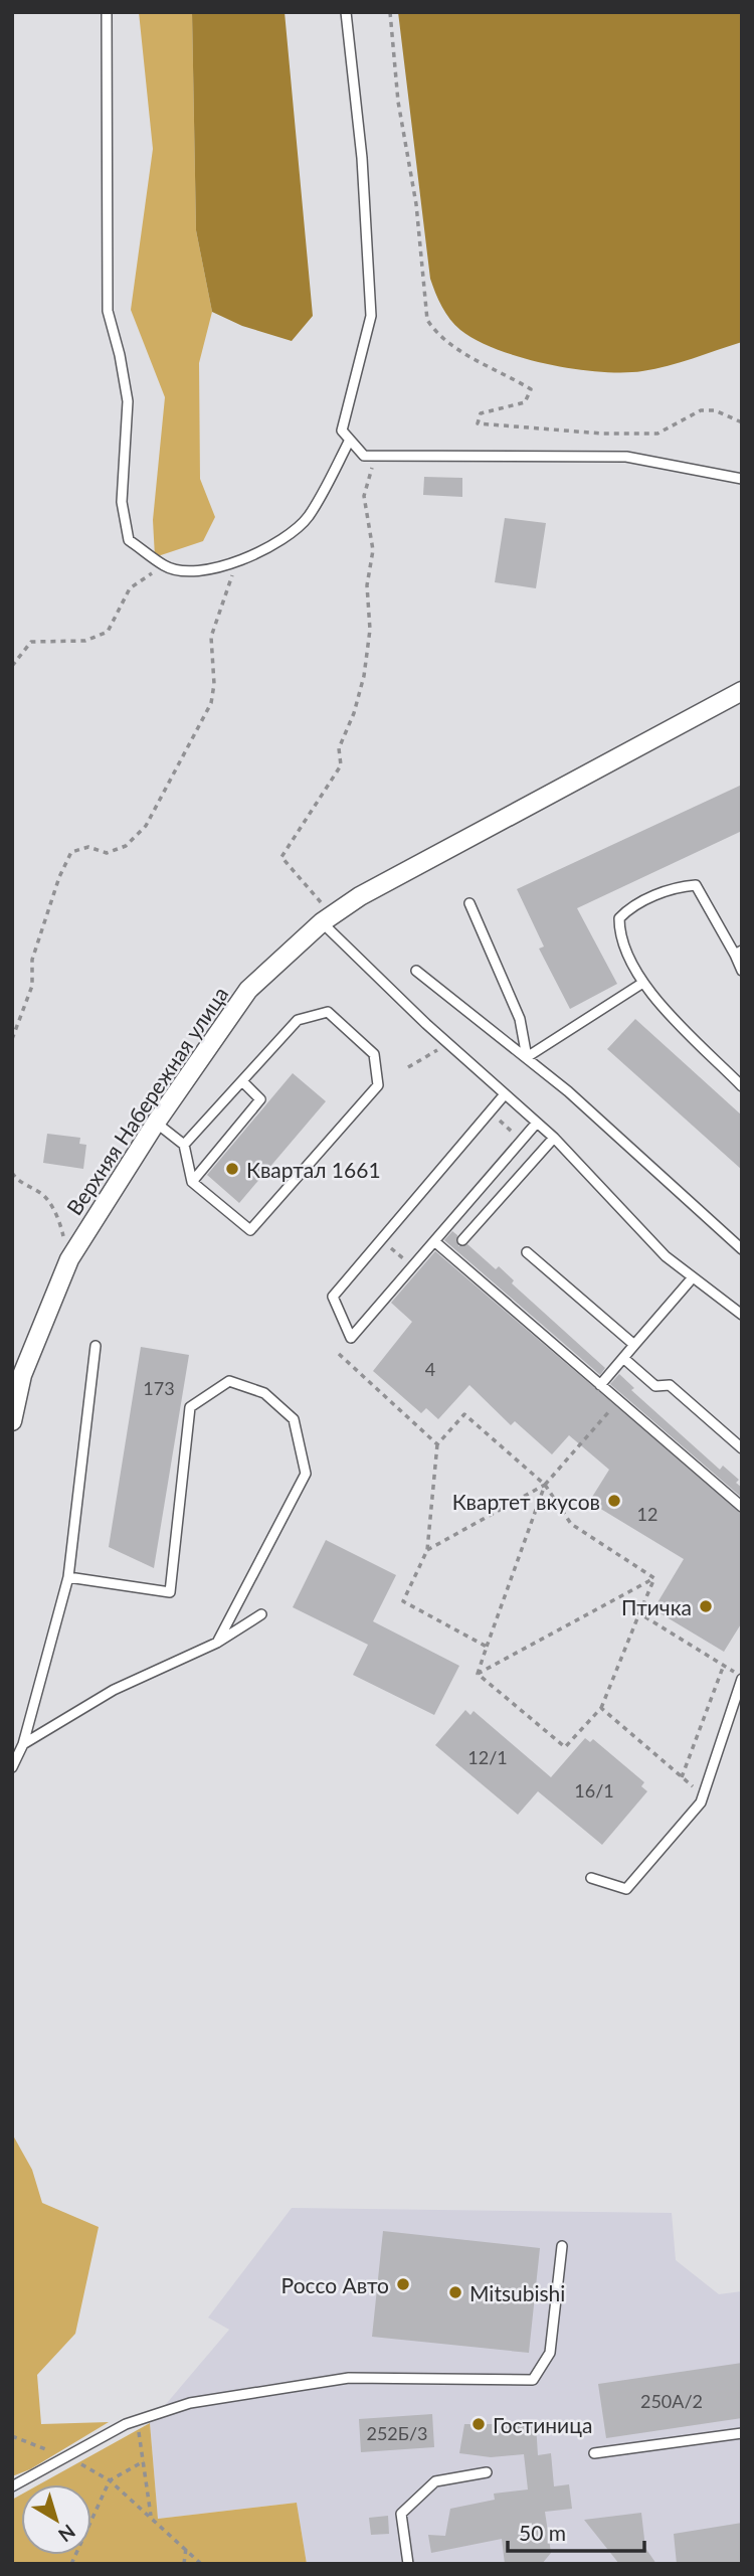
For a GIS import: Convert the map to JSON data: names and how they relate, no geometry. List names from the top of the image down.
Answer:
{
  "streets": {
    "street": ["Верхняя Набережная улица"]
  },
  "places": [
    "Квартал 1661",
    "Квартет вкусов",
    "Птичка",
    "Россо Авто",
    "Mitsubishi",
    "Гостиница"
  ],
  "house_numbers": [
    "4",
    "173",
    "12",
    "12/1",
    "16/1",
    "250А/2",
    "252Б/3"
  ],
  "scale_bar": "50 m",
  "north": "bottom right"
}
